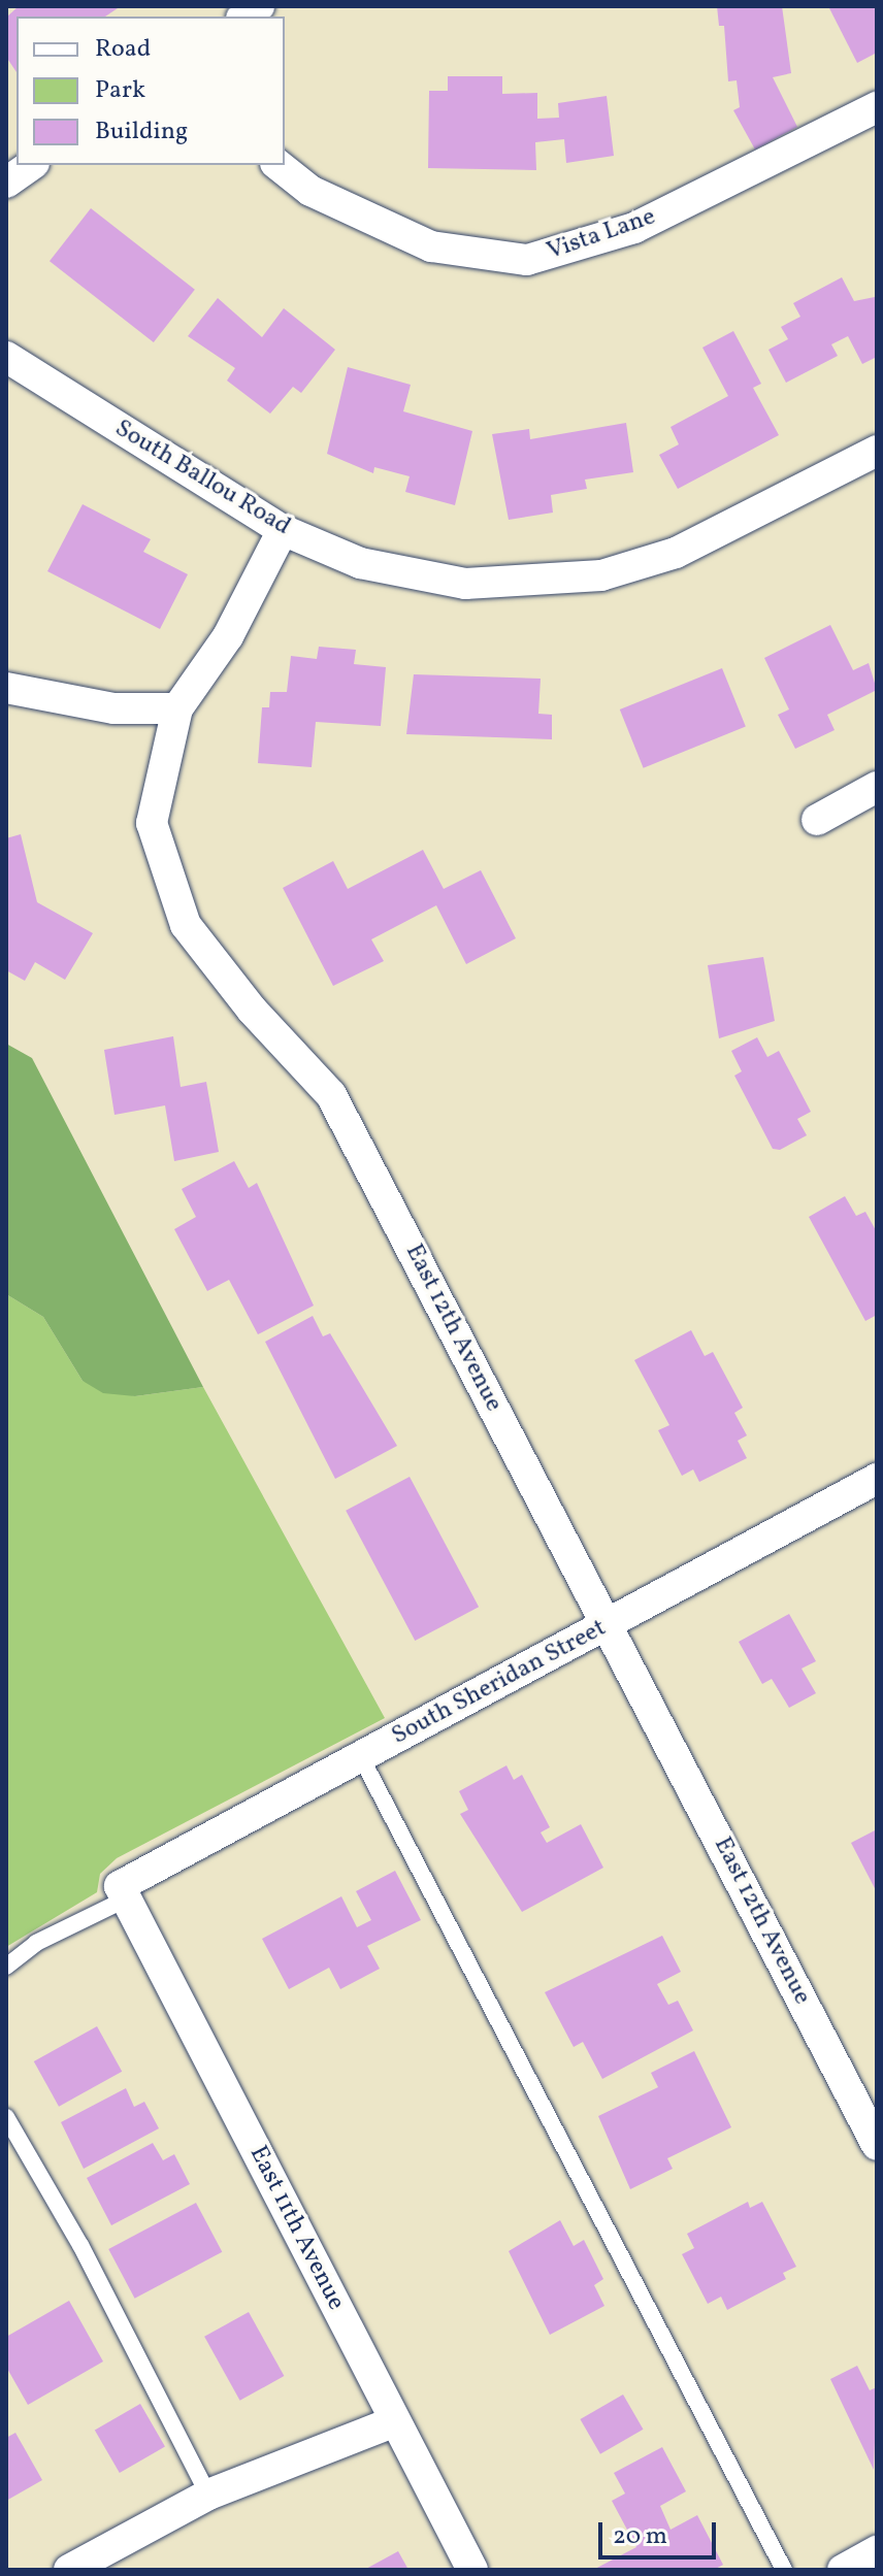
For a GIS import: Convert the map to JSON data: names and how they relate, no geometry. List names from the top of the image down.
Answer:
{
  "streets": {
    "street": [
      "Vista Lane",
      "South Ballou Road",
      "East 12th Avenue",
      "South Sheridan Street",
      "East 11th Avenue"
    ]
  },
  "crossings": [
    ["South Ballou Road", "East 12th Avenue"],
    ["East 12th Avenue", "South Sheridan Street"],
    ["South Sheridan Street", "East 11th Avenue"]
  ],
  "legend": ["Road", "Park", "Building"],
  "scale_bar": "20 m"
}
